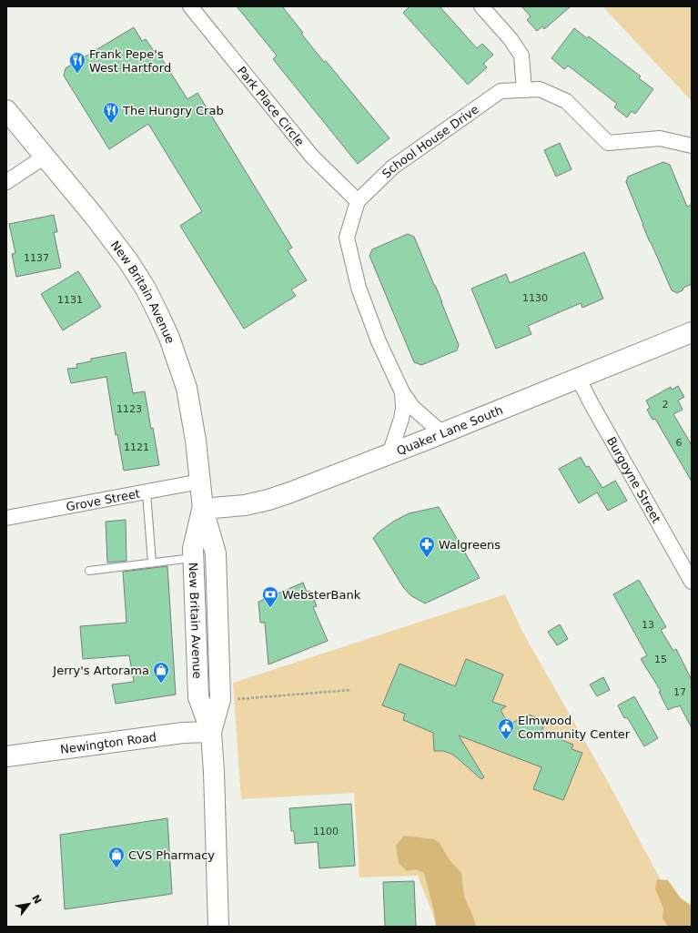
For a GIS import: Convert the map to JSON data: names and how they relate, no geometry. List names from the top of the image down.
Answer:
{
  "streets": {
    "main road": ["New Britain Avenue", "Quaker Lane South", "Newington Road"],
    "street": [
      "Park Place Circle",
      "School House Drive",
      "Burgoyne Street",
      "Grove Street"
    ]
  },
  "crossings": [
    ["Park Place Circle", "School House Drive"],
    ["School House Drive", "Quaker Lane South"],
    ["New Britain Avenue", "Quaker Lane South"],
    ["New Britain Avenue", "Grove Street"],
    ["New Britain Avenue", "Newington Road"],
    ["Quaker Lane South", "Burgoyne Street"]
  ],
  "places": {
    "restaurant": ["Frank Pepe's West Hartford", "The Hungry Crab"],
    "pharmacy": ["Walgreens"],
    "bank": ["WebsterBank"],
    "shop": ["Jerry's Artorama", "CVS Pharmacy"],
    "public building": ["Elmwood Community Center"]
  },
  "house_numbers": [
    "1137",
    "1130",
    "1131",
    "2",
    "1123",
    "6",
    "1121",
    "13",
    "15",
    "17",
    "1100"
  ],
  "north": "top right"
}
